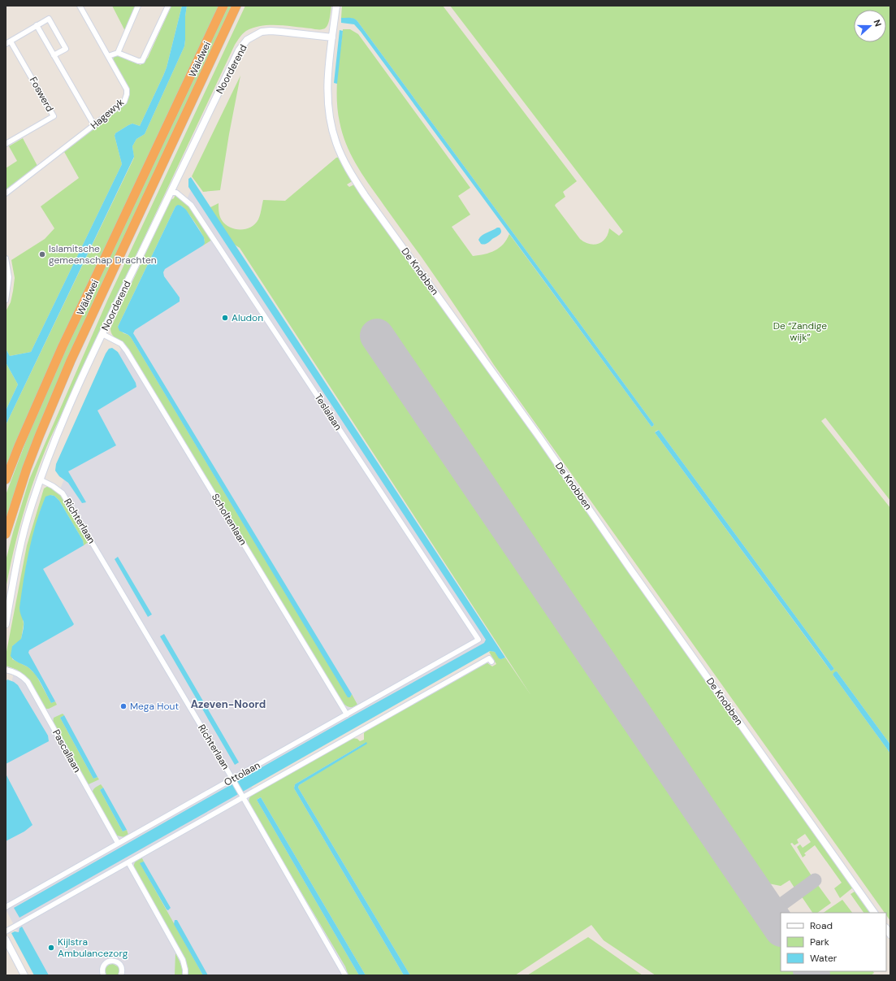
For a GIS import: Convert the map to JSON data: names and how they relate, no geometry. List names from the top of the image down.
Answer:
{
  "streets": {
    "highway": ["Wâldwei"],
    "street": [
      "Noorderend",
      "Foswerd",
      "Hagewyk",
      "De Knobben",
      "Teslalaan",
      "Scholtenlaan",
      "Richterlaan",
      "Pascallaan",
      "Ottolaan"
    ]
  },
  "crossings": [
    ["Noorderend", "De Knobben"],
    ["Noorderend", "Teslalaan"],
    ["Noorderend", "Scholtenlaan"],
    ["Noorderend", "Richterlaan"],
    ["Teslalaan", "Ottolaan"],
    ["Scholtenlaan", "Ottolaan"],
    ["Richterlaan", "Ottolaan"],
    ["Pascallaan", "Ottolaan"]
  ],
  "districts": ["Azeven-Noord"],
  "parks": ["De “Zandige wijk”"],
  "places": [
    "Islamitsche gemeenschap Drachten",
    "Aludon",
    "Mega Hout",
    "Kijlstra Ambulancezorg"
  ],
  "legend": ["Road", "Park", "Water"],
  "north": "right"
}
